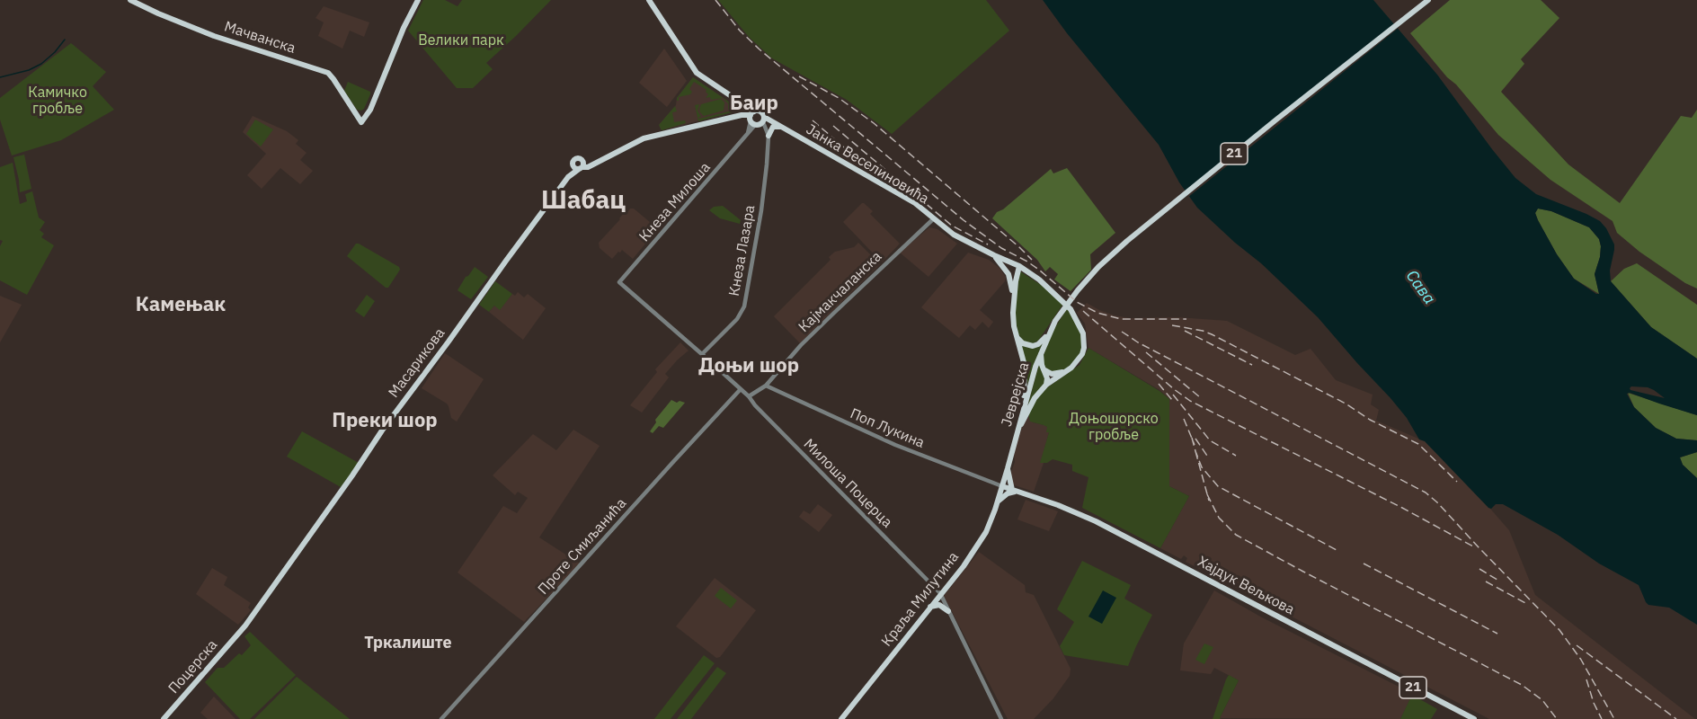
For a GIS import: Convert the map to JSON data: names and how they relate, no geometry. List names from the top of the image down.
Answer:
{
  "streets": {
    "main road": [
      "Мачванска",
      "21",
      "Јанка Веселиновића",
      "Масарикова",
      "Јеврејска",
      "Хајдук Вељкова",
      "Краља Милутина",
      "Поцерска"
    ],
    "street": [
      "Кнеза Милоша",
      "Кнеза Лазара",
      "Кајмакчаланска",
      "Поп Лукина",
      "Милоша Поцерца",
      "Проте Смиљанића"
    ]
  },
  "crossings": [
    ["Јанка Веселиновића", "Кнеза Милоша"],
    ["Јанка Веселиновића", "Кајмакчаланска"],
    ["Јанка Веселиновића", "Јеврејска"],
    ["Кнеза Милоша", "Милоша Поцерца"],
    ["Кнеза Лазара", "Милоша Поцерца"],
    ["Кајмакчаланска", "Поп Лукина"],
    ["Кајмакчаланска", "Милоша Поцерца"],
    ["Масарикова", "Поцерска"],
    ["Јеврејска", "Поп Лукина"],
    ["Јеврејска", "Хајдук Вељкова"],
    ["Јеврејска", "Краља Милутина"],
    ["Поп Лукина", "Хајдук Вељкова"],
    ["Поп Лукина", "Краља Милутина"],
    ["Милоша Поцерца", "Проте Смиљанића"],
    ["Милоша Поцерца", "Краља Милутина"],
    ["Хајдук Вељкова", "Краља Милутина"]
  ],
  "districts": [
    "Баир",
    "Шабац",
    "Камењак",
    "Доњи шор",
    "Преки шор",
    "Тркалиште"
  ],
  "water": ["Сава"],
  "parks": ["Велики парк", "Камичко гробље", "Доњошорско гробље"]
}
